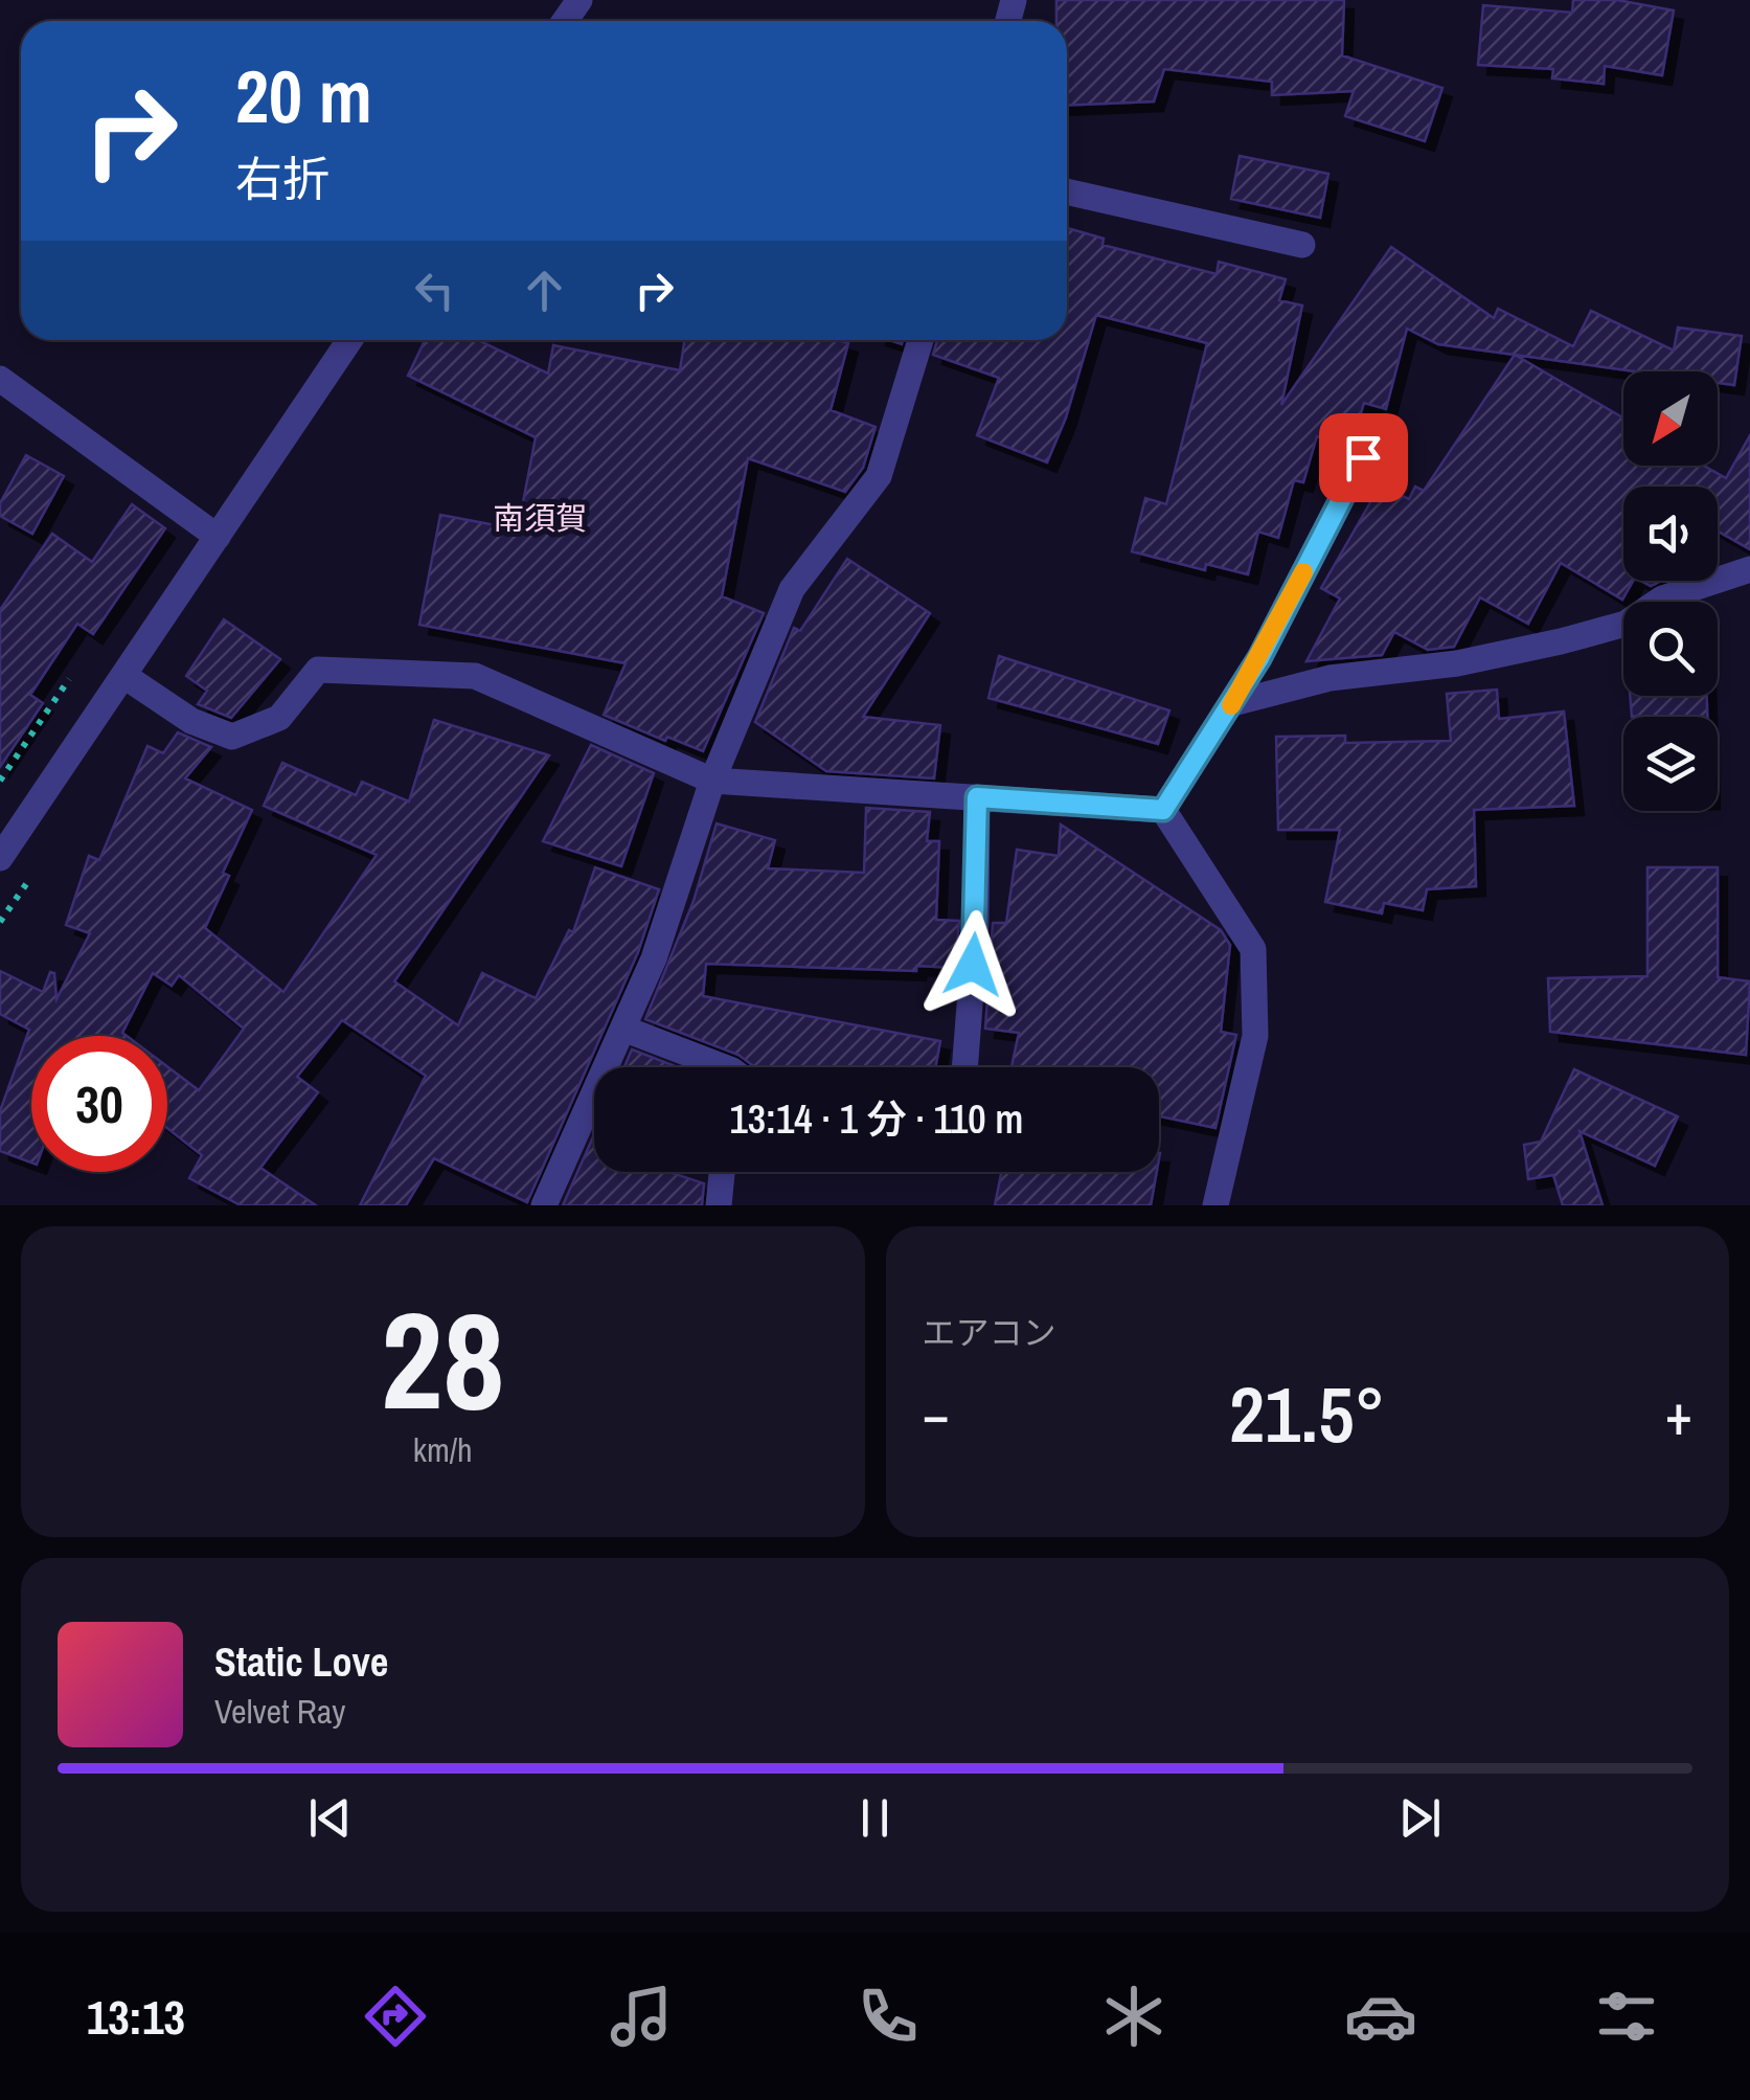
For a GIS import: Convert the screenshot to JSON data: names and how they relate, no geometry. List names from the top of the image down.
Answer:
{
  "districts": ["南須賀"],
  "north": "bottom left",
  "page": {
    "turn": ["20 m", "右折"],
    "limit": "30",
    "trip": "13:14 · 1 分 · 110 m",
    "tile": [
      ["28", "km/h"],
      "エアコン"
    ],
    "heat": ["−", "21.5°", "+"],
    "song": ["Static Love", "Velvet Ray"],
    "tabs": "13:13"
  }
}
